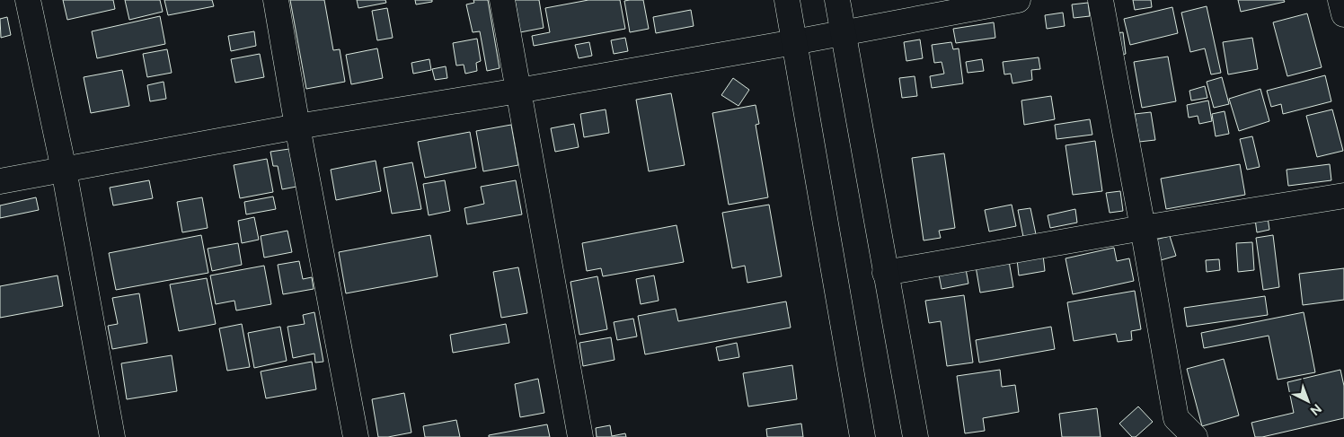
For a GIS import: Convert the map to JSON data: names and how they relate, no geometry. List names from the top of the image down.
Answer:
{
  "north": "bottom right"
}
